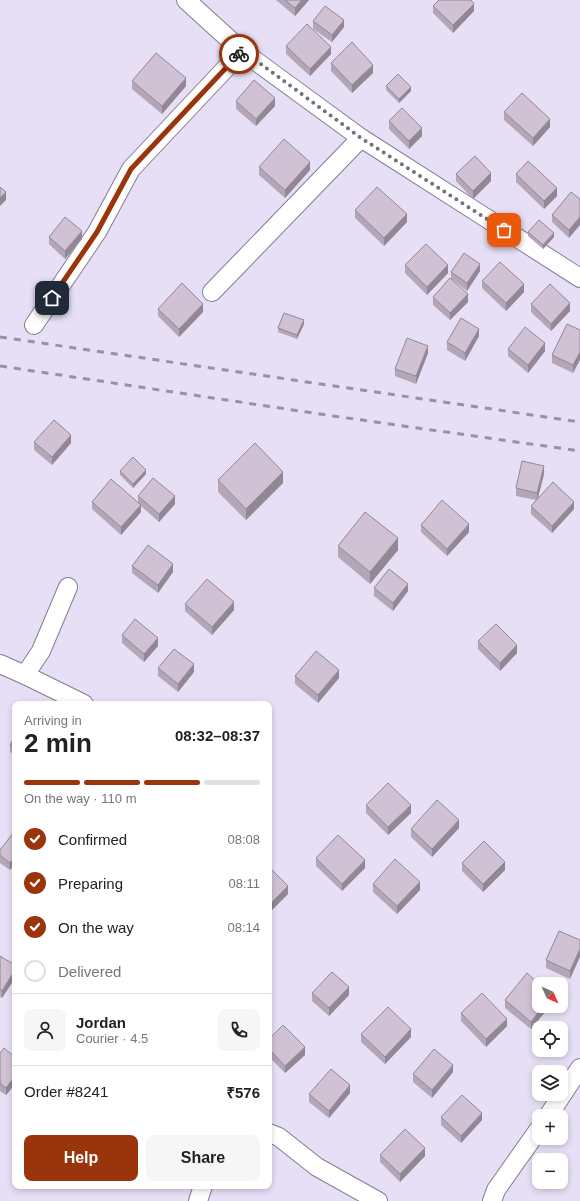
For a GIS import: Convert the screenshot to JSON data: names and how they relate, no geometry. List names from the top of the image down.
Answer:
{
  "north": "bottom right",
  "page": {
    "heading": ["2 min", "Arriving in", "08:32–08:37"],
    "panel": [
      "Jordan",
      "Courier · 4.5",
      "Order #8241",
      "₹576"
    ],
    "bar": "On the way · 110 m",
    "list": [
      ["Confirmed", "08:08"],
      ["Preparing", "08:11"],
      ["On the way", "08:14"],
      "Delivered"
    ],
    "map_buttons": ["+", "−"],
    "buttons": ["Help", "Share"]
  }
}
